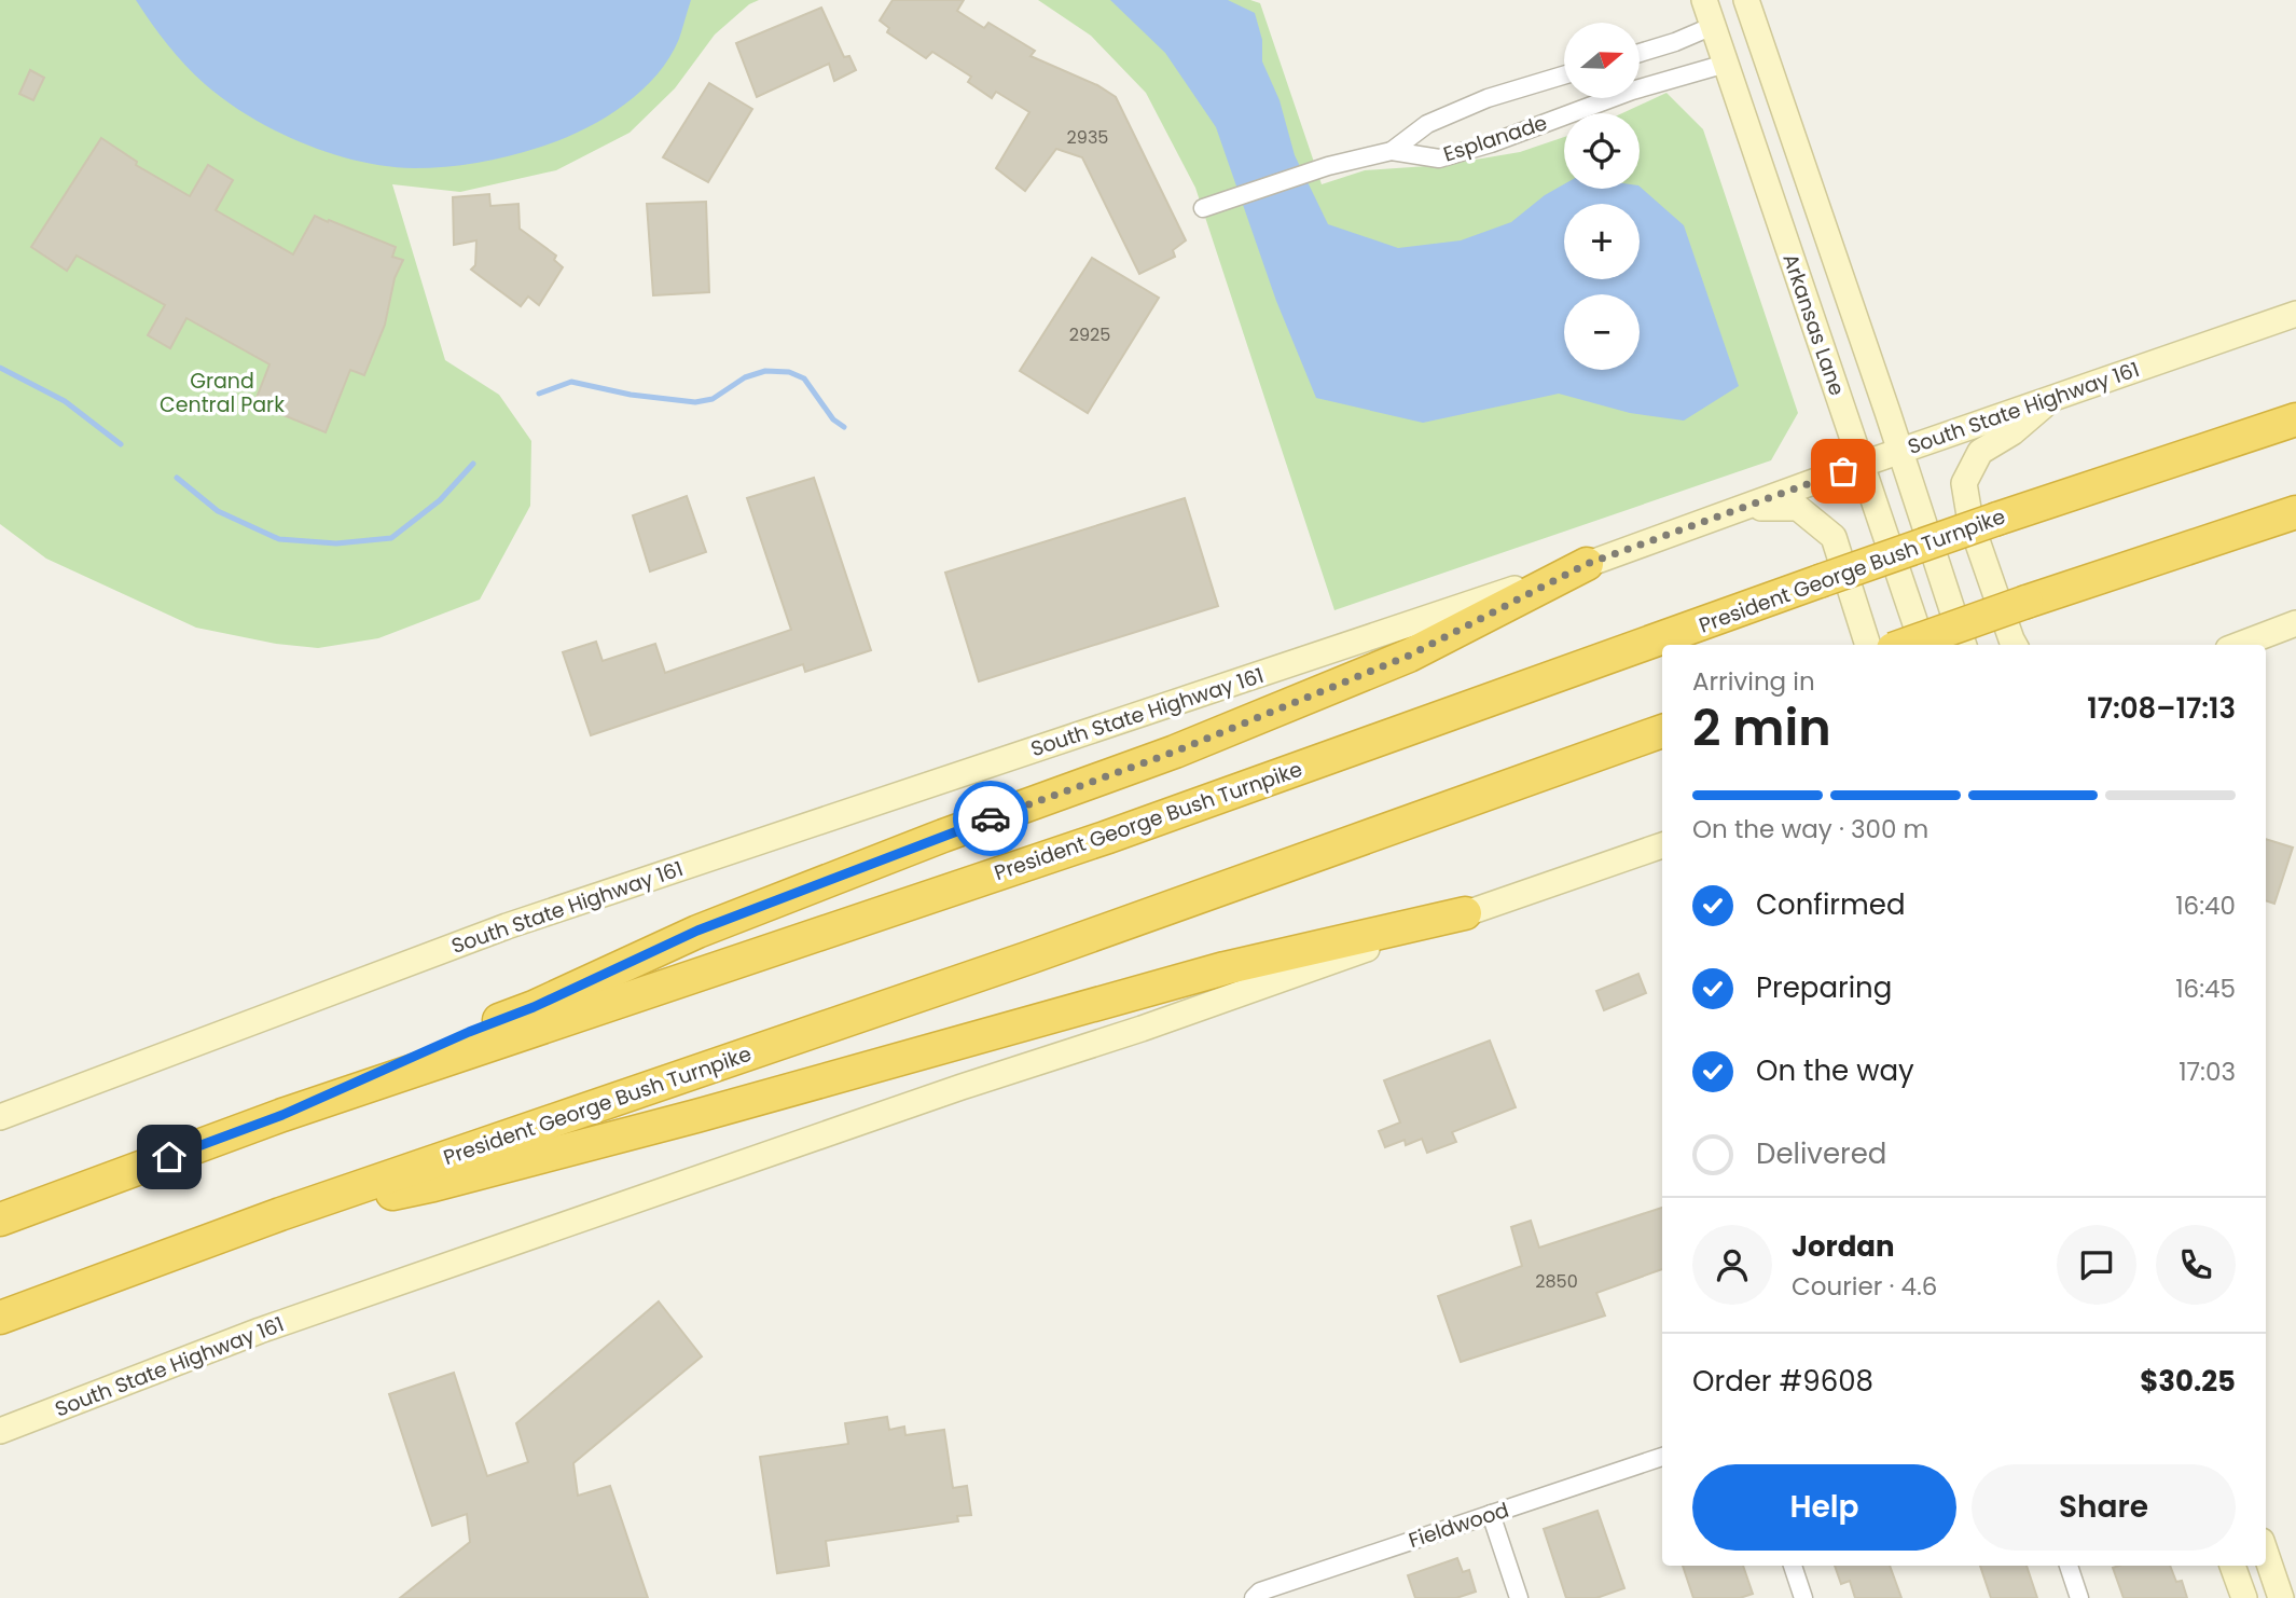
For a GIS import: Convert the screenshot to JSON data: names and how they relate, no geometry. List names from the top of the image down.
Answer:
{
  "streets": {
    "highway": ["President George Bush Turnpike"],
    "main road": ["Arkansas Lane", "South State Highway 161"],
    "street": ["Esplanade", "Fieldwood"]
  },
  "crossings": [
    ["Esplanade", "Arkansas Lane"],
    ["Arkansas Lane", "South State Highway 161"]
  ],
  "parks": ["Grand Central Park"],
  "house_numbers": ["2935", "2925", "2850"],
  "north": "right",
  "page": {
    "map_buttons": ["+", "−"],
    "heading": ["2 min", "Arriving in", "17:08–17:13"],
    "panel": [
      "Jordan",
      "Courier · 4.6",
      "Order #9608",
      "$30.25"
    ],
    "bar": "On the way · 300 m",
    "list": [
      ["Confirmed", "16:40"],
      ["Preparing", "16:45"],
      ["On the way", "17:03"],
      "Delivered"
    ],
    "buttons": ["Help", "Share"]
  }
}
